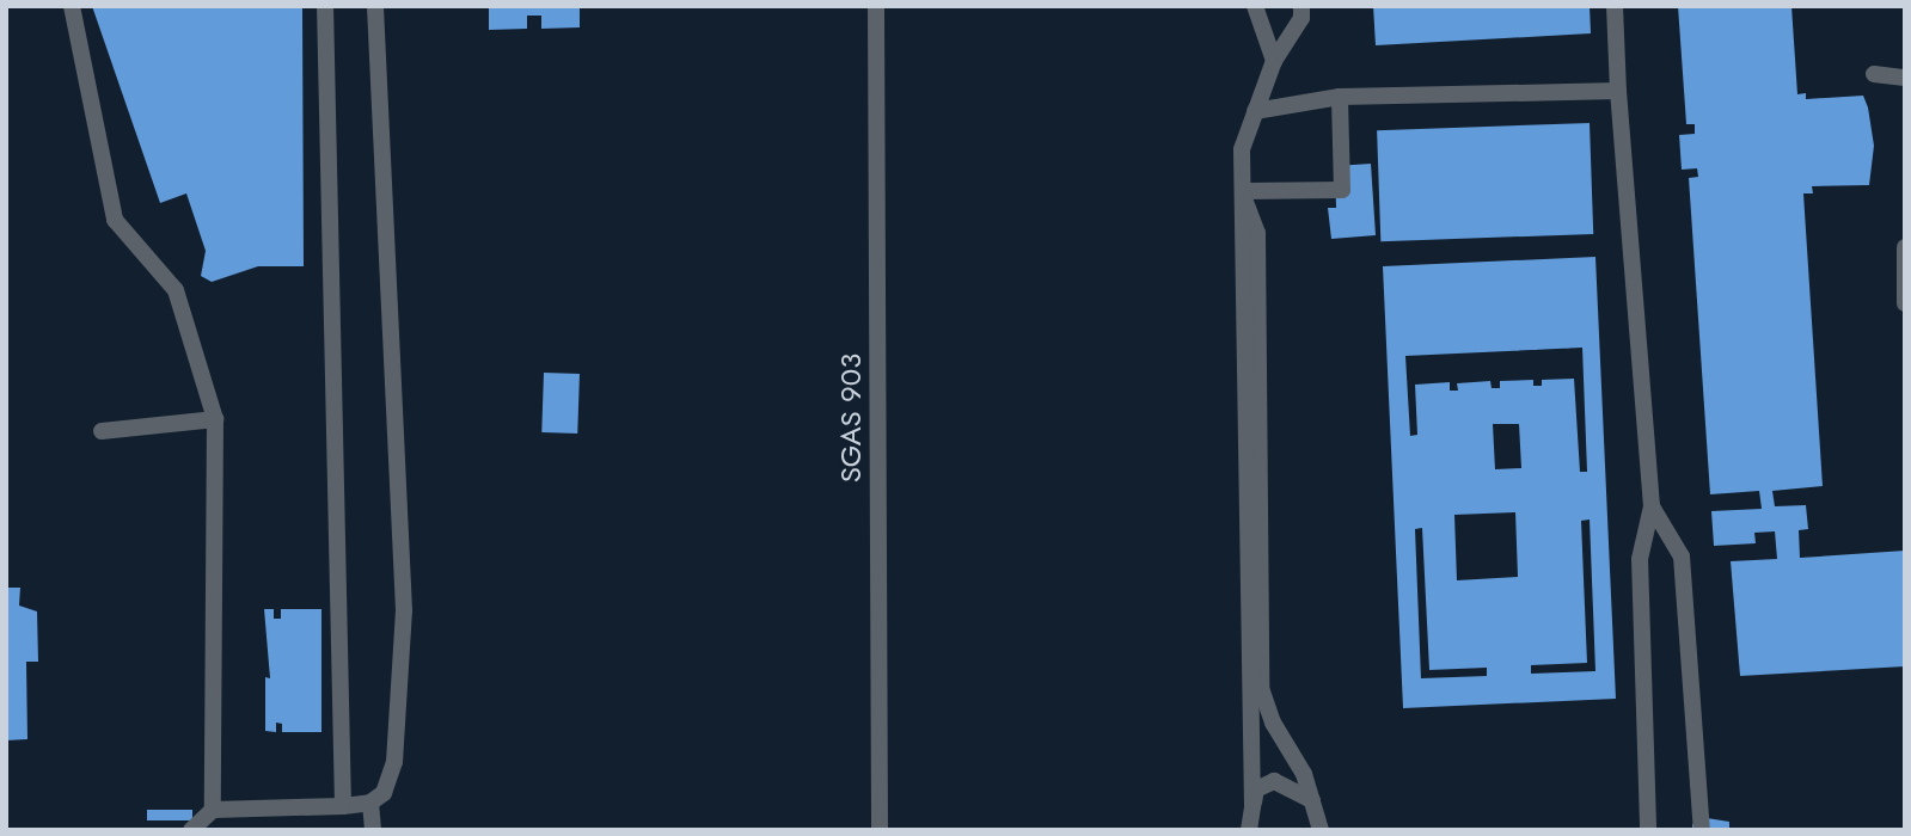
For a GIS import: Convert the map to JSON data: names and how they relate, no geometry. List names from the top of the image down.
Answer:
{
  "streets": {
    "lane": ["SGAS 903"]
  }
}
